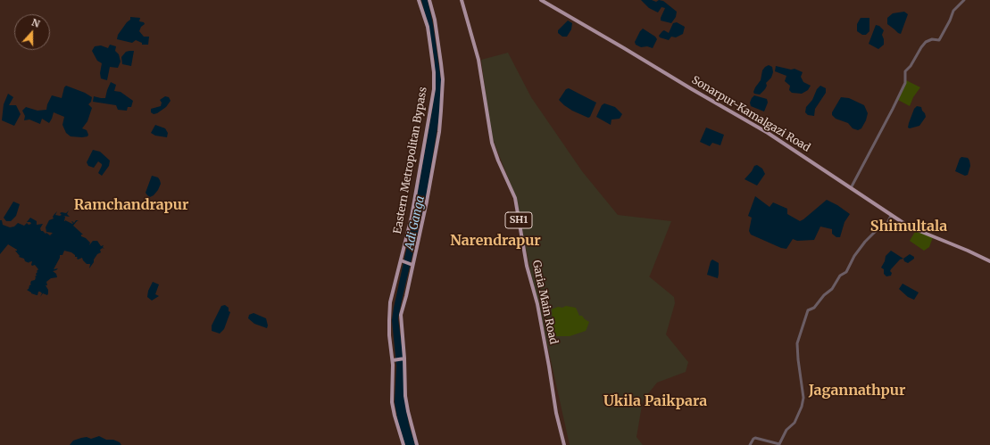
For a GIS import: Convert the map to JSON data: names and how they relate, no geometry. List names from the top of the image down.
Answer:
{
  "streets": {
    "main road": [
      "Sonarpur-Kamalgazi Road",
      "Eastern Metropolitan Bypass",
      "SH1",
      "Garia Main Road"
    ]
  },
  "districts": [
    "Ramchandrapur",
    "Shimultala",
    "Narendrapur",
    "Jagannathpur",
    "Ukila Paikpara"
  ],
  "water": ["Adi Ganga"],
  "north": "top"
}
